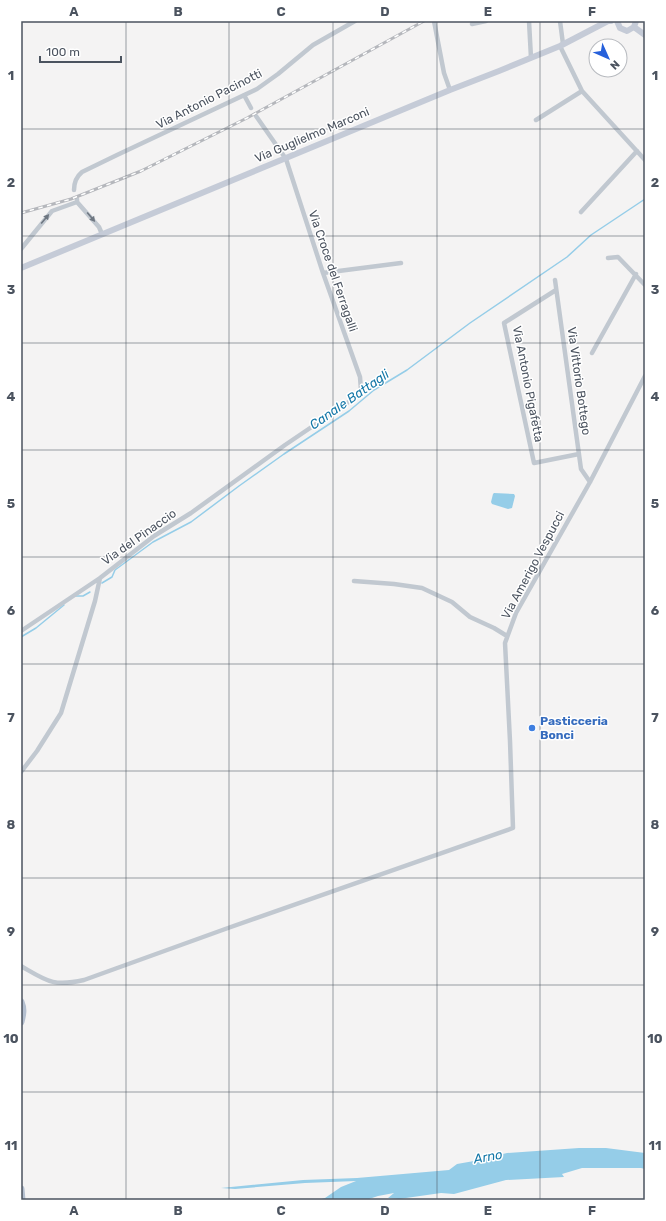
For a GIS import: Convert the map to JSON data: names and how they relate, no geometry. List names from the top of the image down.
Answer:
{
  "streets": {
    "street": [
      "Via Antonio Pacinotti",
      "Via Guglielmo Marconi",
      "Via Croce del Ferragalli",
      "Via Vittorio Bottego",
      "Via Antonio Pigafetta",
      "Via del Pinaccio",
      "Via Amerigo Vespucci"
    ]
  },
  "crossings": [
    ["Via Guglielmo Marconi", "Via Croce del Ferragalli"],
    ["Via Croce del Ferragalli", "Via del Pinaccio"],
    ["Via Vittorio Bottego", "Via Antonio Pigafetta"],
    ["Via Vittorio Bottego", "Via Amerigo Vespucci"]
  ],
  "water": ["Canale Battagli", "Arno"],
  "places": ["Pasticceria Bonci"],
  "scale_bar": "100 m",
  "north": "bottom right",
  "grid": {
    "columns": [
      "A",
      "B",
      "C",
      "D",
      "E",
      "F"
    ],
    "rows": [
      "1",
      "2",
      "3",
      "4",
      "5",
      "6",
      "7",
      "8",
      "9",
      "10",
      "11"
    ]
  }
}
